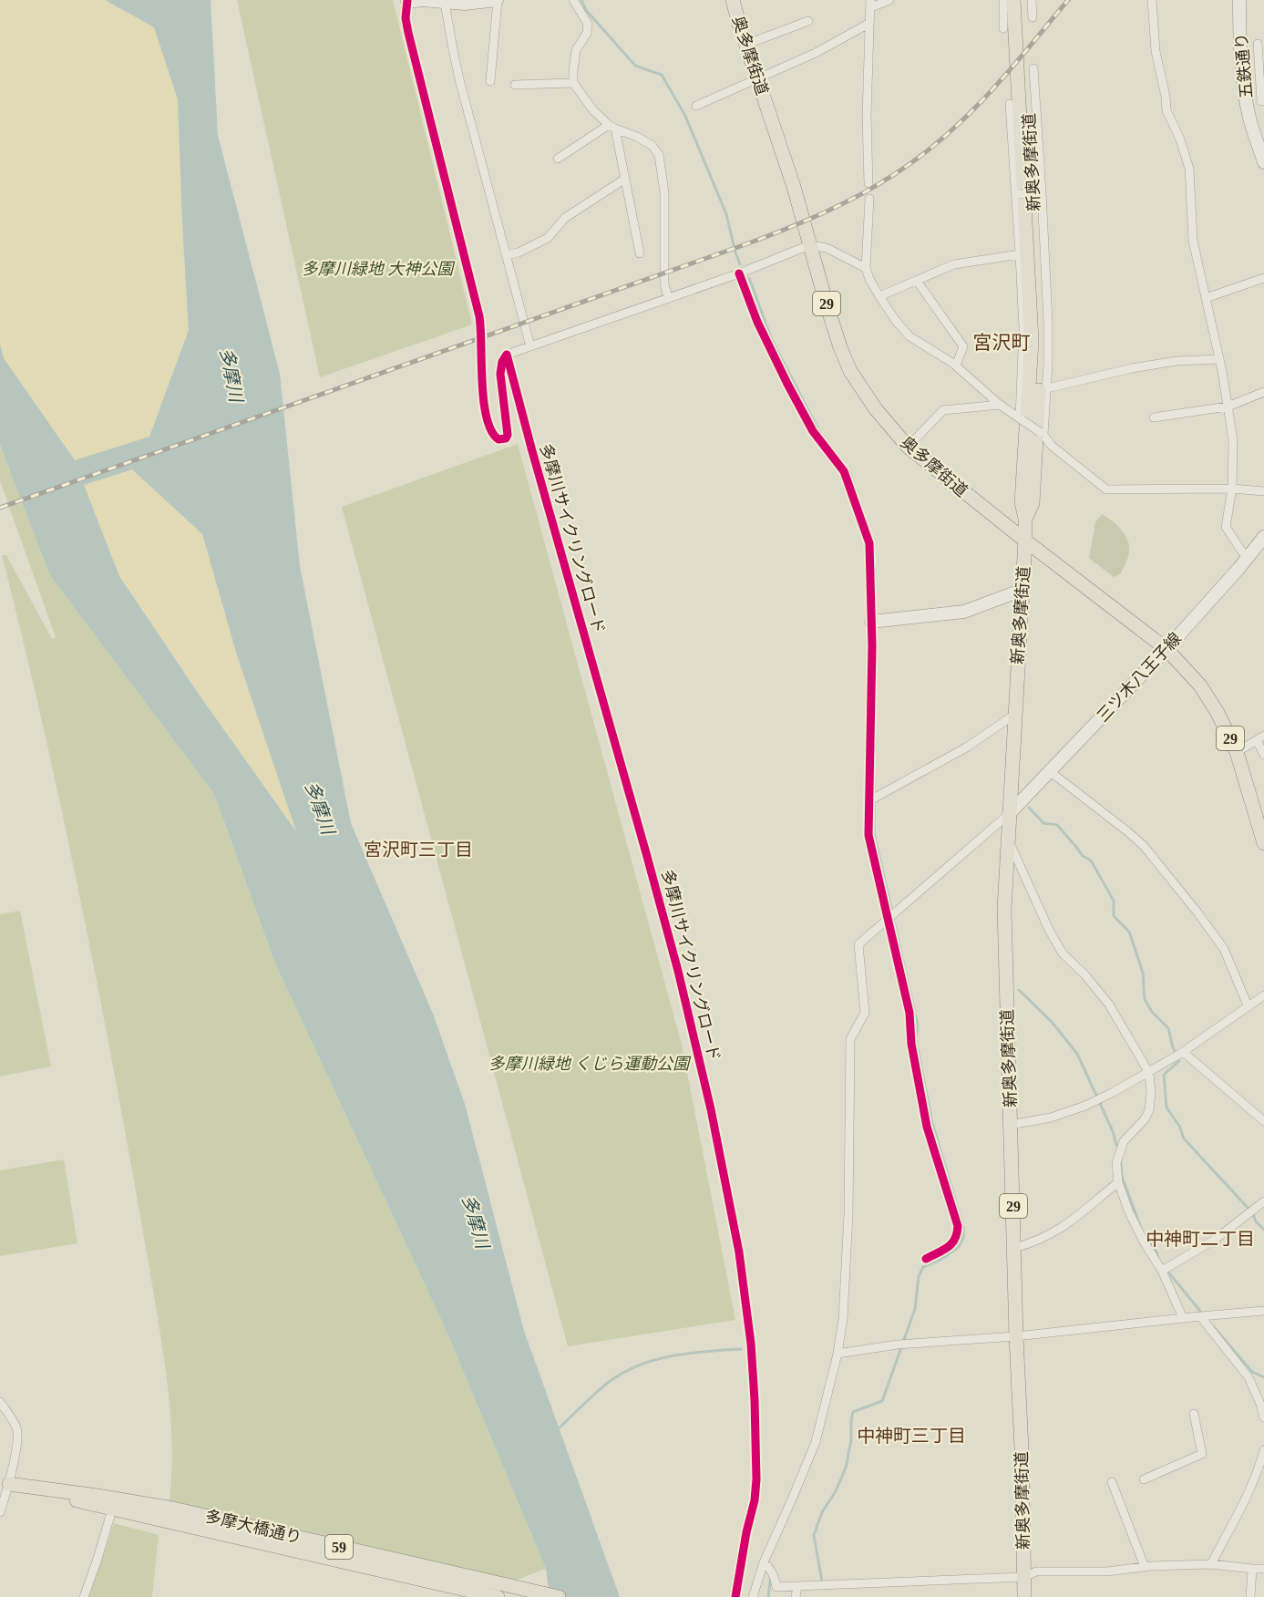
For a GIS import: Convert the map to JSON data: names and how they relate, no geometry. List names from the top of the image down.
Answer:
{
  "streets": {
    "main road": [
      "奥多摩街道",
      "五鉄通り",
      "新奥多摩街道",
      "29",
      "三ツ木八王子線",
      "多摩大橋通り",
      "59"
    ],
    "cycle path": ["多摩川サイクリングロード"]
  },
  "crossings": [
    ["奥多摩街道", "新奥多摩街道"],
    ["奥多摩街道", "三ツ木八王子線"],
    ["新奥多摩街道", "三ツ木八王子線"]
  ],
  "districts": [
    "宮沢町",
    "宮沢町三丁目",
    "中神町二丁目",
    "中神町三丁目"
  ],
  "water": ["多摩川"],
  "parks": ["多摩川緑地 大神公園", "多摩川緑地 くじら運動公園"]
}
